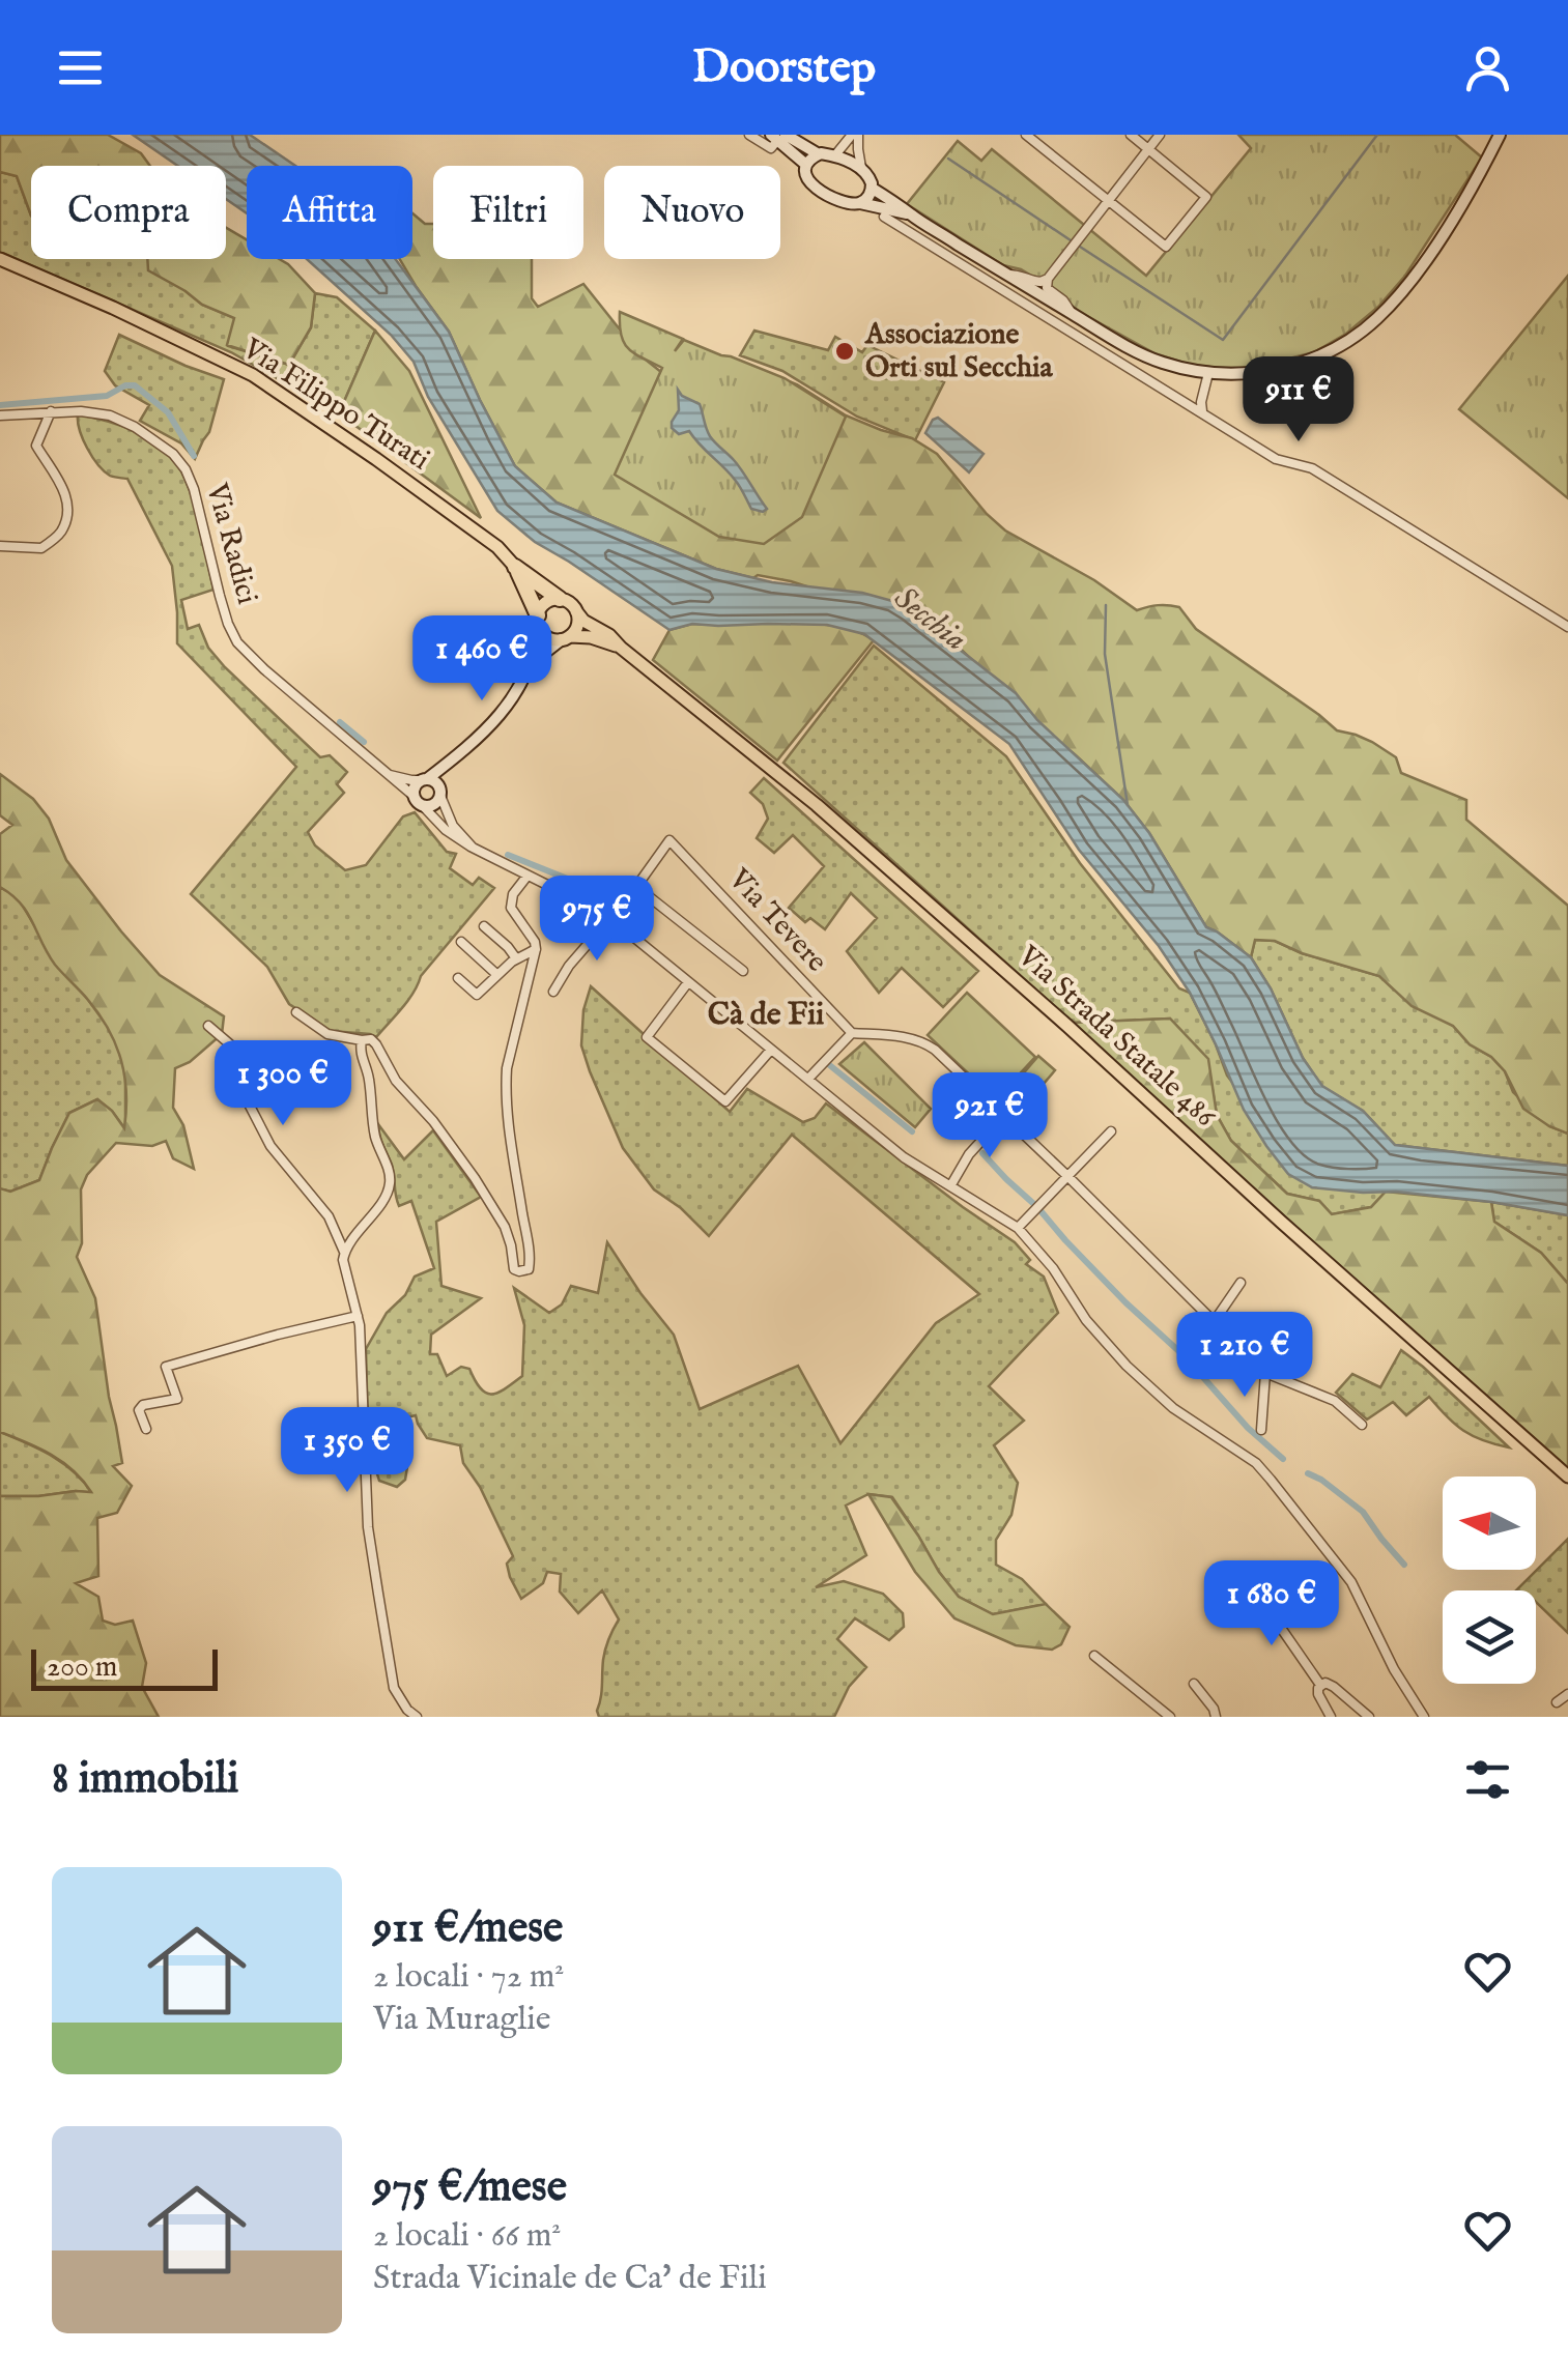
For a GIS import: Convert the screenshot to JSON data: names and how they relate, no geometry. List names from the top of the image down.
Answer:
{
  "streets": {
    "main road": ["Via Filippo Turati", "Via Strada Statale 486"],
    "street": ["Via Radici", "Via Tevere"]
  },
  "districts": ["Cà de Fii"],
  "water": ["Secchia"],
  "places": ["Associazione Orti sul Secchia"],
  "scale_bar": "200 m",
  "north": "left",
  "page": {
    "header": "Doorstep",
    "chip": [
      "Compra",
      "Affitta",
      "Filtri",
      "Nuovo"
    ],
    "price": [
      "911 €",
      "1 460 €",
      "975 €",
      "1 300 €",
      "921 €",
      "1 210 €",
      "1 350 €",
      "1 680 €"
    ],
    "scale": "200 m",
    "heading": "8 immobili",
    "list": [
      {
        "name": "911 €/mese",
        "note": "2 locali · 72 m² · Via Muraglie"
      },
      {
        "name": "975 €/mese",
        "note": "2 locali · 66 m² · Strada Vicinale de Ca' de Fili"
      }
    ]
  }
}
